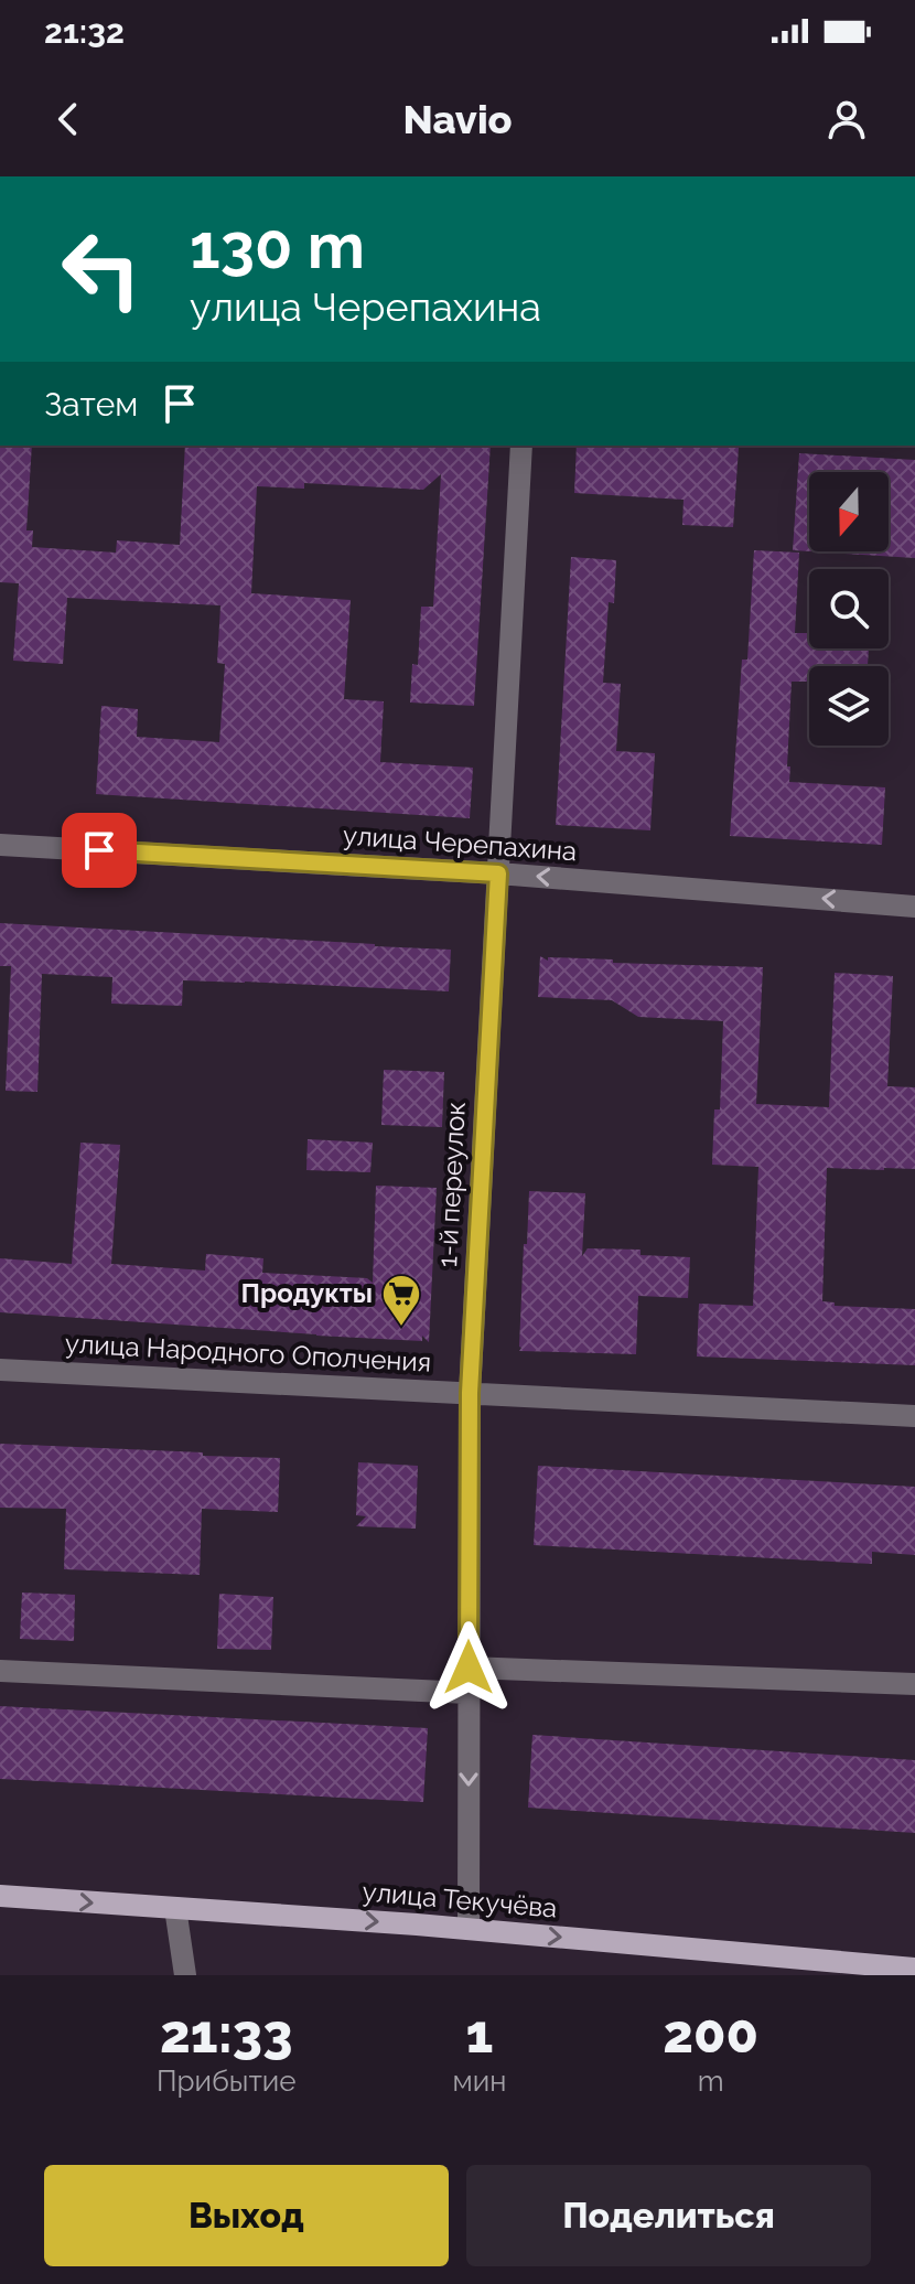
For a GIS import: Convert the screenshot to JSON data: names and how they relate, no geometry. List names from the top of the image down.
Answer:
{
  "streets": {
    "main road": ["улица Текучёва"],
    "street": ["улица Черепахина", "1-й переулок", "улица Народного Ополчения"]
  },
  "crossings": [
    ["улица Черепахина", "1-й переулок"],
    ["1-й переулок", "улица Народного Ополчения"],
    ["1-й переулок", "улица Текучёва"]
  ],
  "one_way": ["улица Черепахина", "улица Текучёва"],
  "places": {
    "supermarket": ["Продукты"]
  },
  "north": "bottom",
  "page": {
    "status": "21:32",
    "header": "Navio",
    "turn": ["130 m", "улица Черепахина"],
    "then": "Затем",
    "eta": [
      "21:33",
      "Прибытие",
      "1",
      "мин",
      "200",
      "m"
    ],
    "buttons": ["Выход", "Поделиться"]
  }
}
